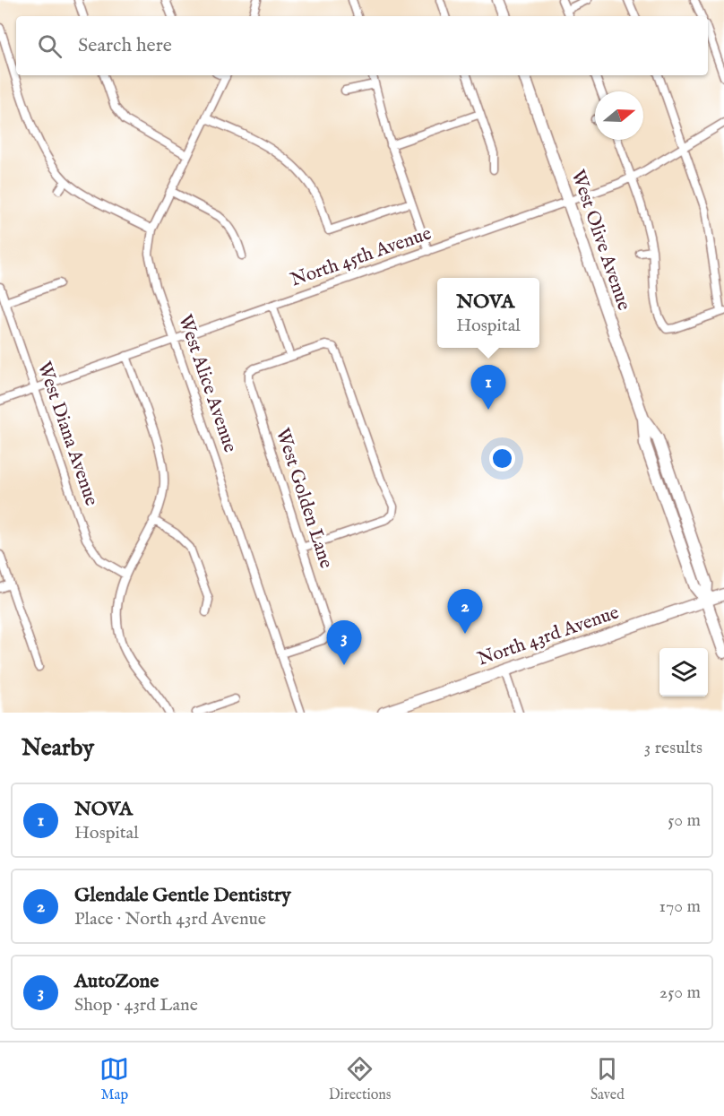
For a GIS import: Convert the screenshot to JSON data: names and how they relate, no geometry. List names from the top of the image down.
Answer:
{
  "streets": {
    "main road": ["West Olive Avenue", "North 43rd Avenue"],
    "street": [
      "North 45th Avenue",
      "West Alice Avenue",
      "West Diana Avenue",
      "West Golden Lane"
    ]
  },
  "crossings": [
    ["West Olive Avenue", "North 45th Avenue"],
    ["West Olive Avenue", "North 43rd Avenue"],
    ["North 45th Avenue", "West Alice Avenue"],
    ["North 45th Avenue", "West Diana Avenue"],
    ["West Alice Avenue", "West Golden Lane"]
  ],
  "north": "right",
  "page": {
    "search": "Search here",
    "popup": ["NOVA", "Hospital"],
    "pins": ["1", "2", "3"],
    "heading": ["Nearby", "3 results"],
    "list": [
      {
        "mark": "1",
        "name": "NOVA",
        "note": "Hospital",
        "value": "50 m"
      },
      {
        "mark": "2",
        "name": "Glendale Gentle Dentistry",
        "note": "Place · North 43rd Avenue",
        "value": "170 m"
      },
      {
        "mark": "3",
        "name": "AutoZone",
        "note": "Shop · 43rd Lane",
        "value": "250 m"
      }
    ],
    "nav": ["Map", "Directions", "Saved"]
  }
}
